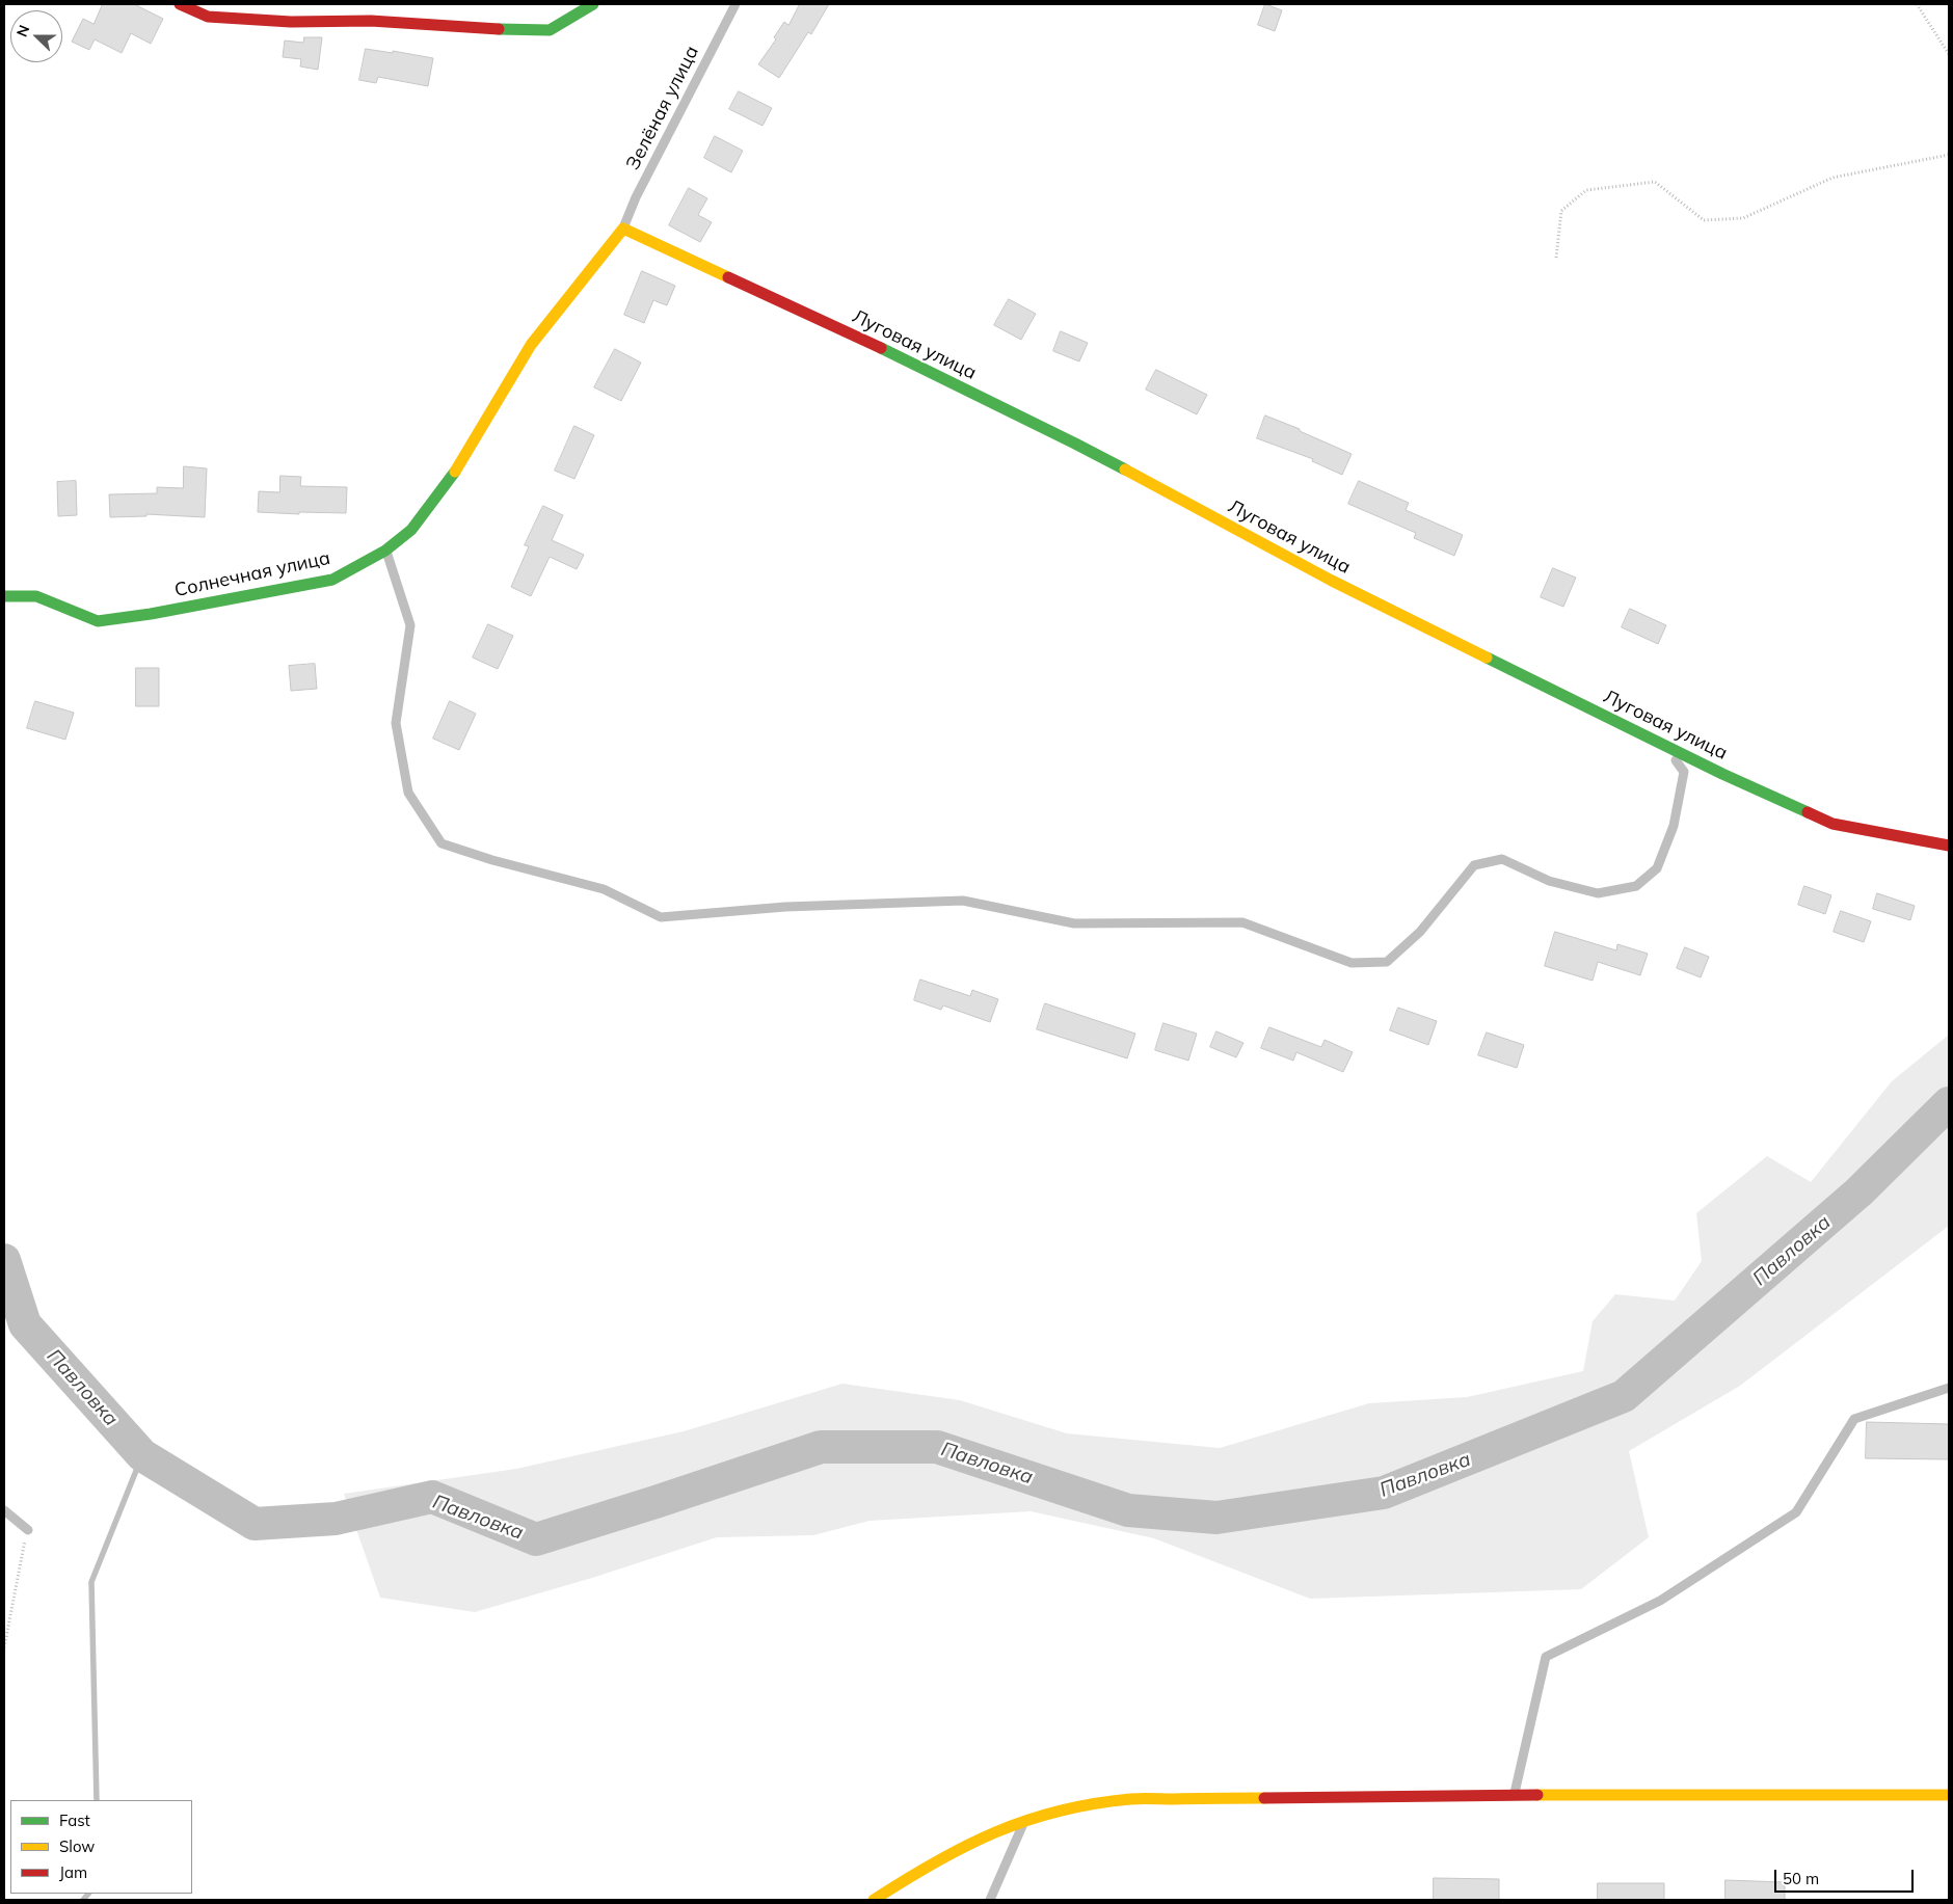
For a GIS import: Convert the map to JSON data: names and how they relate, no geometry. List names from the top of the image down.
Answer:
{
  "streets": {
    "street": ["Луговая улица", "Солнечная улица"],
    "lane": ["Зелёная улица"]
  },
  "crossings": [
    ["Зелёная улица", "Луговая улица"],
    ["Зелёная улица", "Солнечная улица"],
    ["Луговая улица", "Солнечная улица"]
  ],
  "water": ["Павловка"],
  "legend": ["Fast", "Slow", "Jam"],
  "scale_bar": "50 m",
  "north": "left"
}
